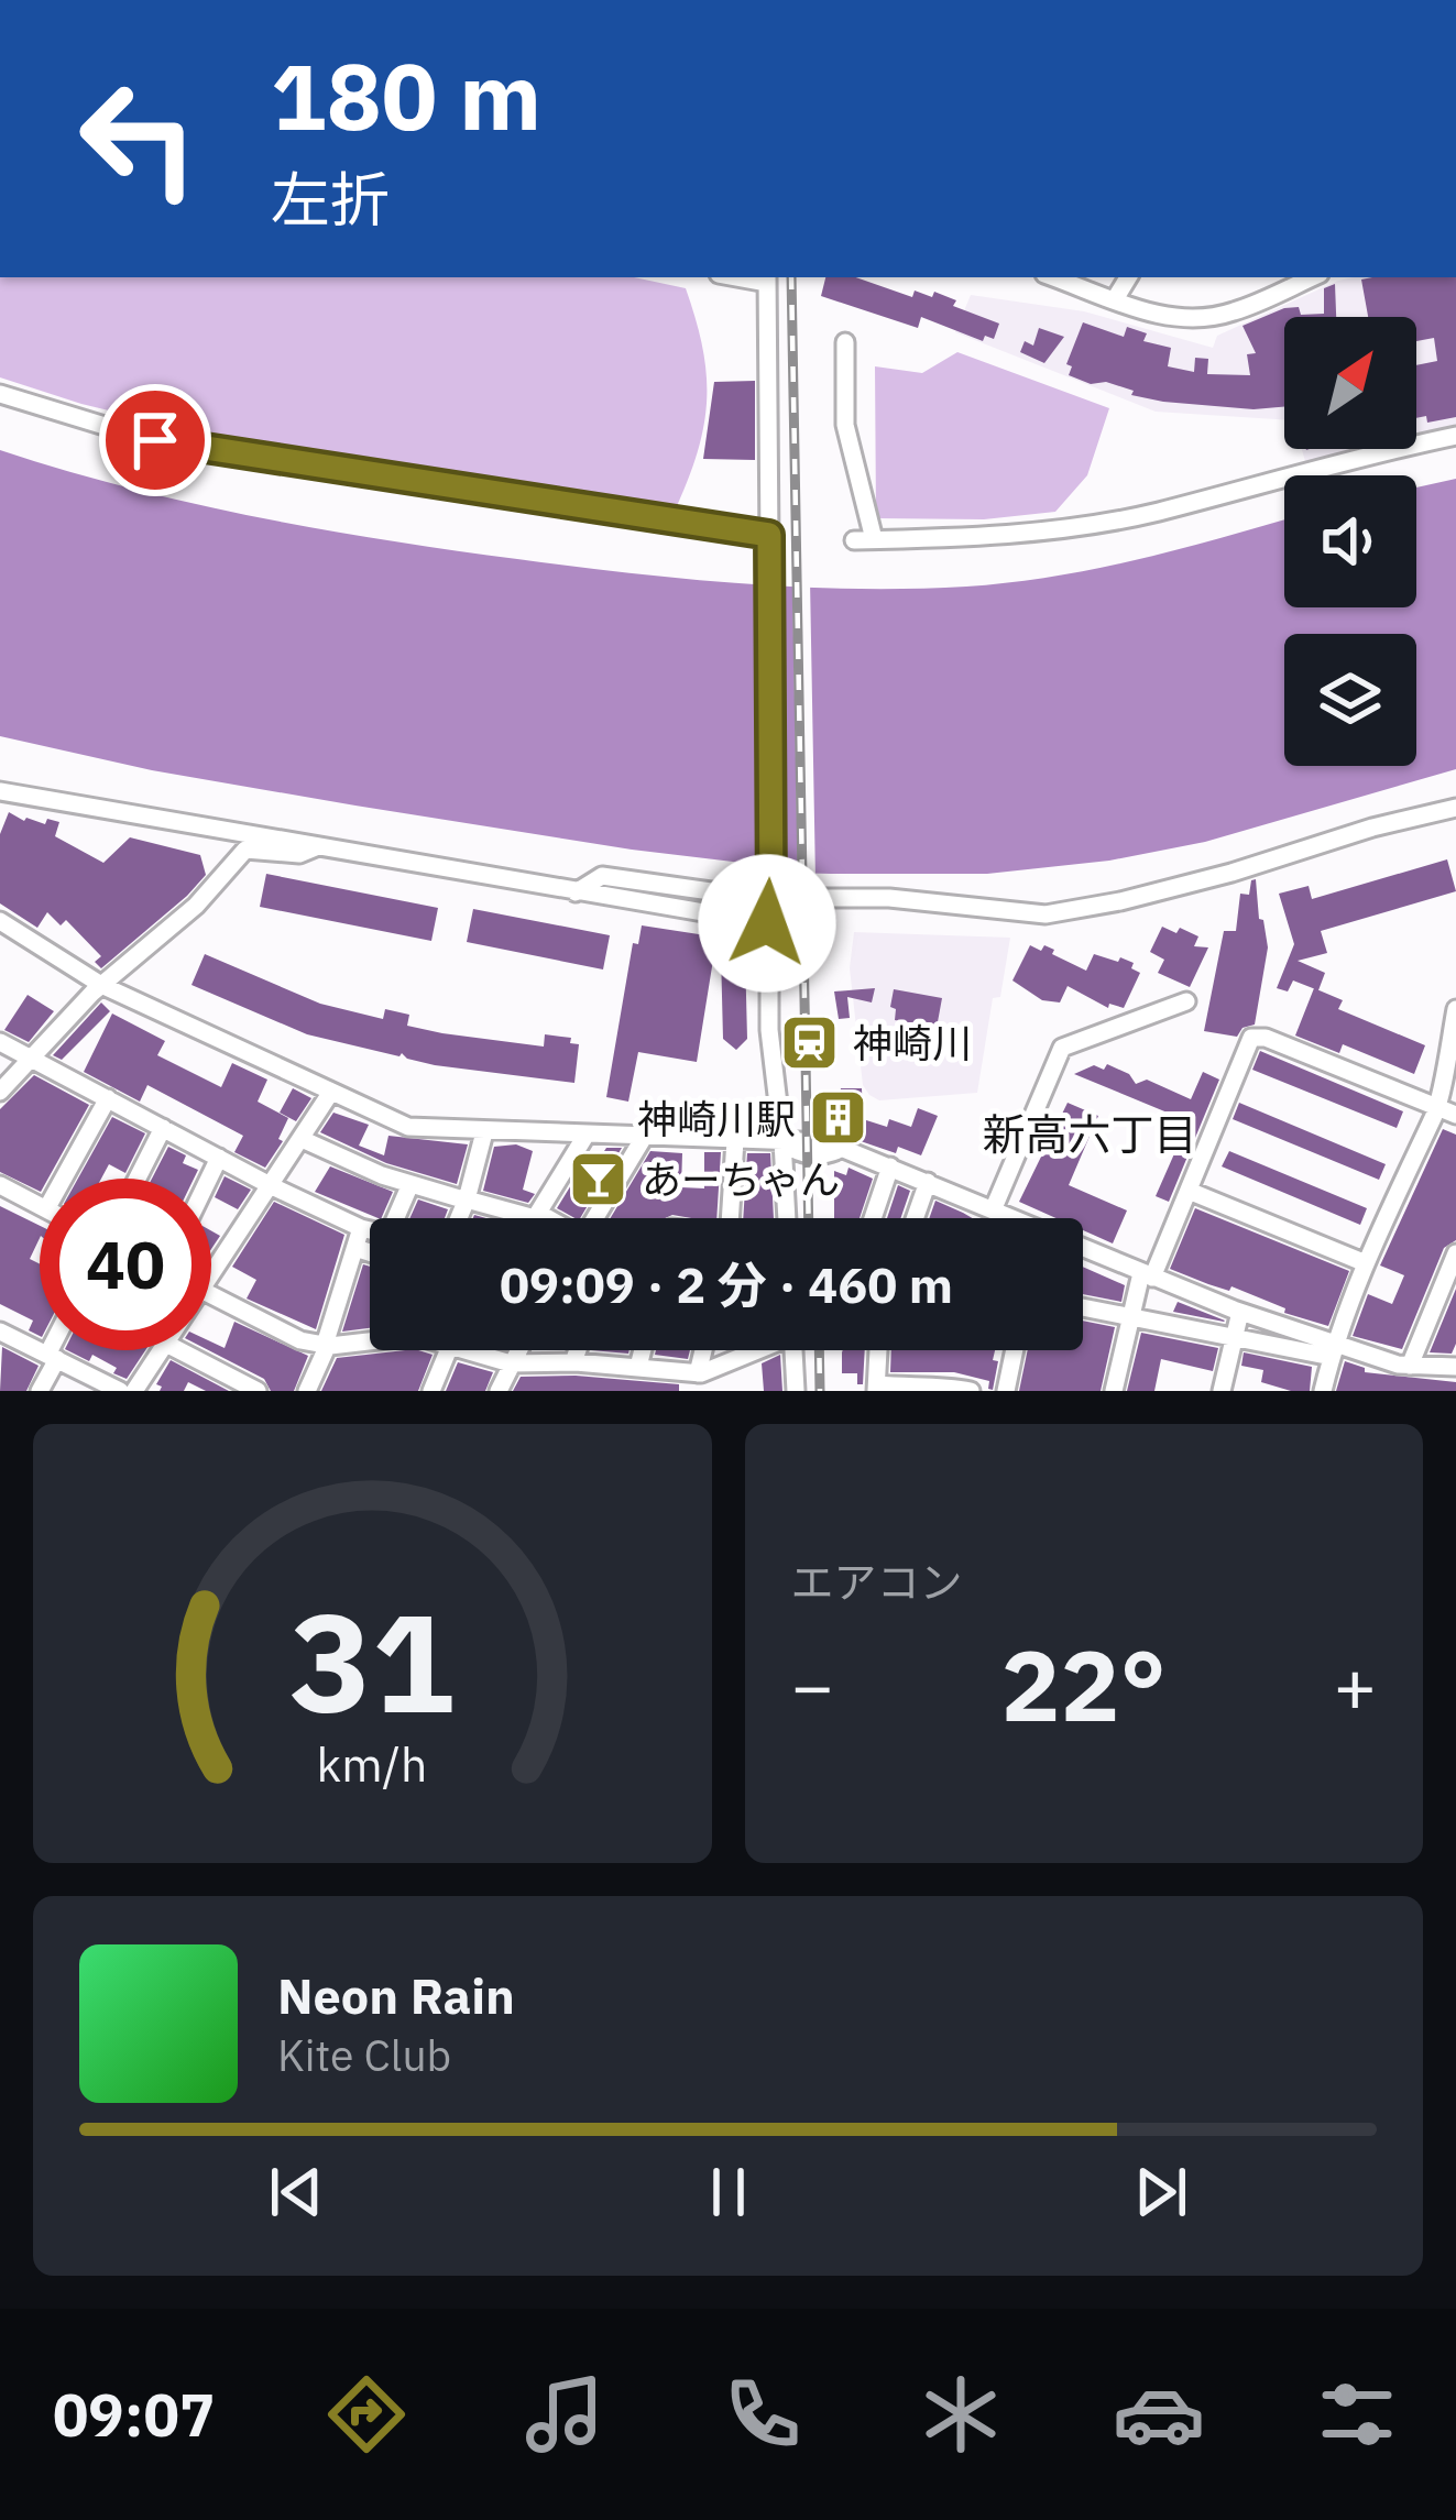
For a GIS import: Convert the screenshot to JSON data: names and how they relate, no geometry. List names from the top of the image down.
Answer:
{
  "districts": ["新高六丁目"],
  "places": {
    "station": ["神崎川"],
    "building": ["神崎川駅"],
    "bar": ["あーちゃん"]
  },
  "north": "top right",
  "page": {
    "turn": ["180 m", "左折"],
    "limit": "40",
    "trip": "09:09 · 2 分 · 460 m",
    "tile": "エアコン",
    "heat": ["−", "22°", "+"],
    "song": ["Neon Rain", "Kite Club"],
    "tabs": "09:07",
    "gauge": ["31", "km/h"]
  }
}
